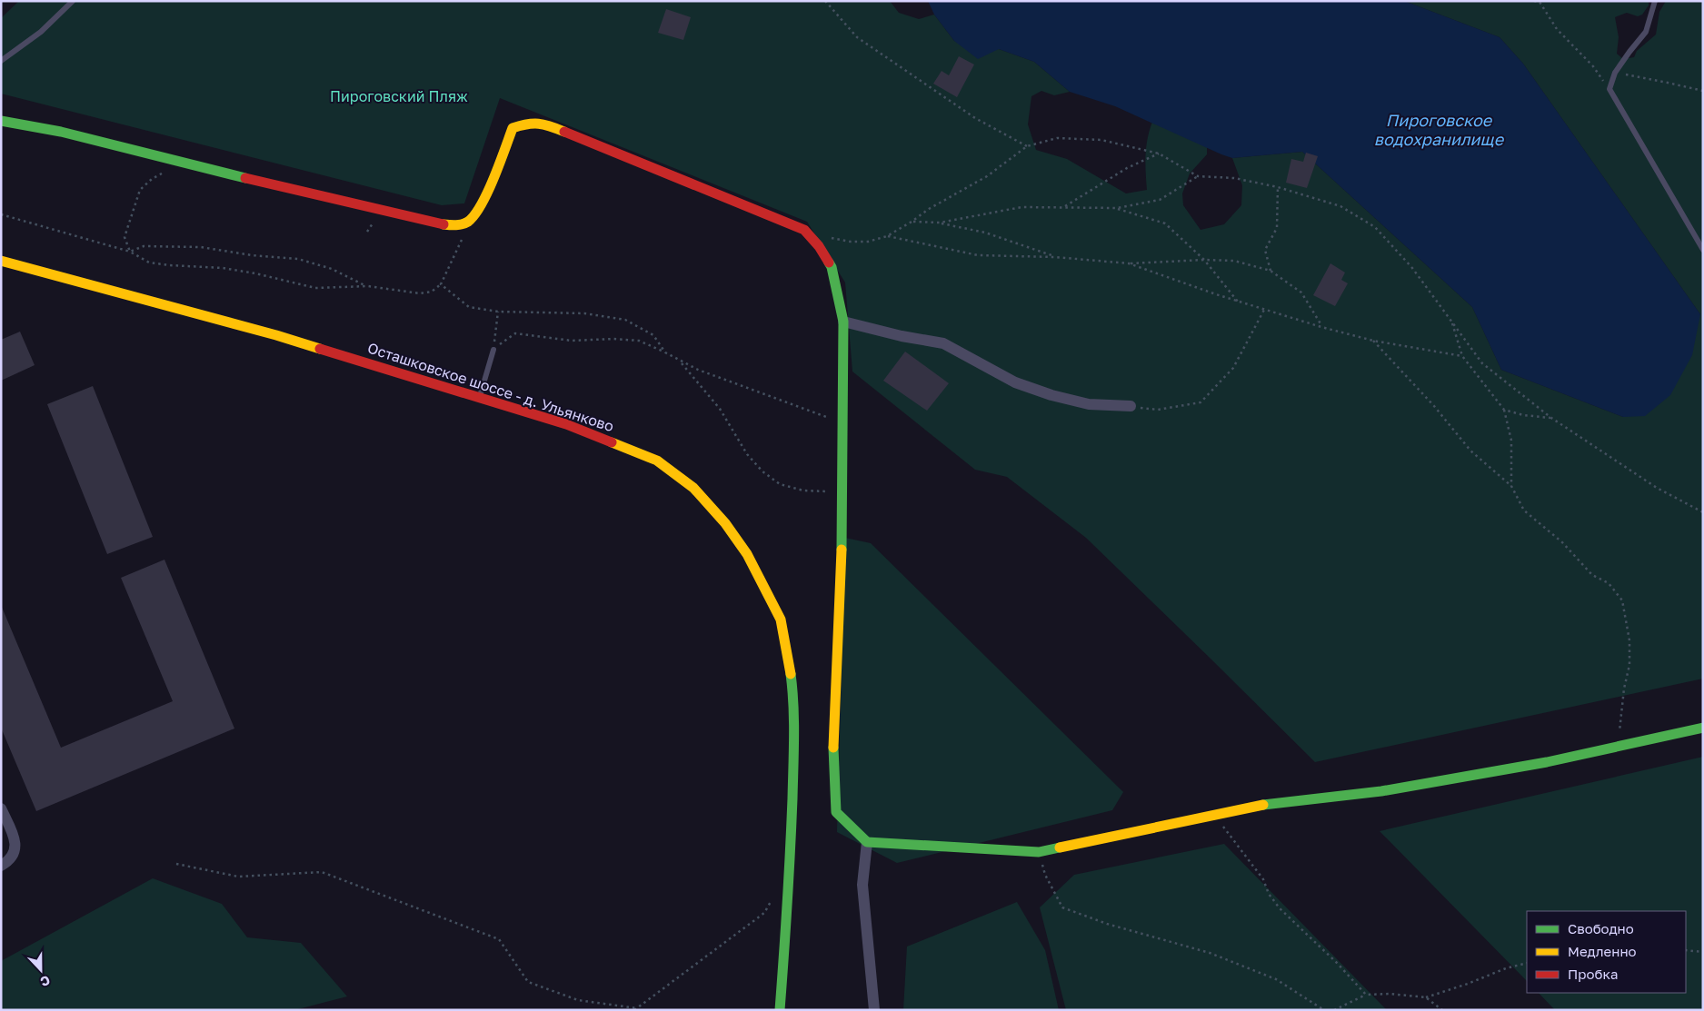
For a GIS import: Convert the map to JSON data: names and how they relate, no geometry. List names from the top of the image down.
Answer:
{
  "streets": {
    "street": ["Осташковское шоссе - д. Ульянково"]
  },
  "water": ["Пироговское водохранилище"],
  "parks": ["Пироговский Пляж"],
  "legend": ["Свободно", "Медленно", "Пробка"],
  "north": "bottom"
}
